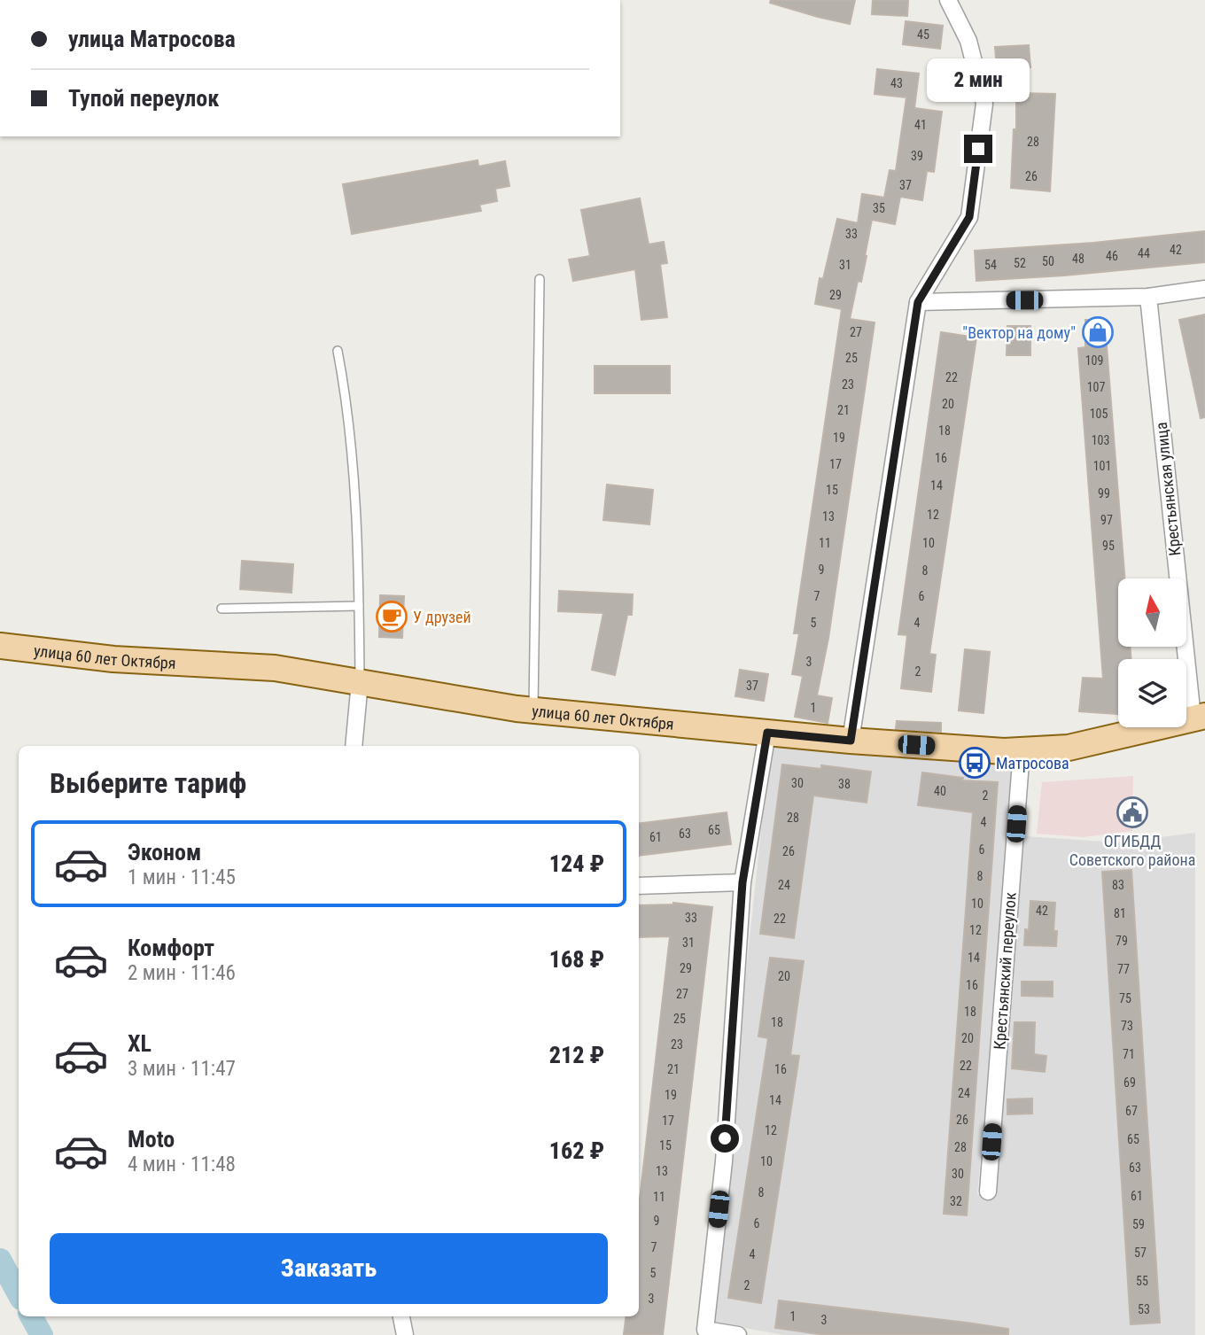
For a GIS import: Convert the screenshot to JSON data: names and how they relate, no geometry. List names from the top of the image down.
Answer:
{
  "streets": {
    "main road": ["улица 60 лет Октября"],
    "street": ["Крестьянская улица", "Крестьянский переулок"]
  },
  "crossings": [
    ["Крестьянская улица", "улица 60 лет Октября"],
    ["улица 60 лет Октября", "Крестьянский переулок"]
  ],
  "places": {
    "shop": ["\"Вектор на дому\""],
    "cafe": ["У друзей"],
    "bus stop": ["Матросова"],
    "public building": ["ОГИБДД Советского района"]
  },
  "house_numbers": [
    "45",
    "43",
    "41",
    "28",
    "39",
    "26",
    "37",
    "35",
    "33",
    "42",
    "44",
    "46",
    "48",
    "50",
    "52",
    "31",
    "54",
    "29",
    "27",
    "25",
    "109",
    "22",
    "23",
    "107",
    "20",
    "21",
    "105",
    "18",
    "19",
    "103",
    "16",
    "17",
    "101",
    "14",
    "15",
    "99",
    "12",
    "13",
    "97",
    "11",
    "10",
    "95",
    "9",
    "8",
    "7",
    "6",
    "5",
    "4",
    "3",
    "2",
    "37",
    "1",
    "30",
    "38",
    "40",
    "2",
    "28",
    "4",
    "65",
    "63",
    "61",
    "6",
    "26",
    "8",
    "24",
    "83",
    "10",
    "42",
    "81",
    "33",
    "22",
    "12",
    "79",
    "31",
    "14",
    "29",
    "77",
    "20",
    "16",
    "27",
    "75",
    "18",
    "25",
    "18",
    "73",
    "20",
    "23",
    "71",
    "22",
    "21",
    "16",
    "69",
    "24",
    "19",
    "14",
    "67",
    "26",
    "17",
    "12",
    "65",
    "15",
    "28",
    "10",
    "63",
    "13",
    "30",
    "8",
    "61",
    "11",
    "32",
    "9",
    "6",
    "59",
    "7",
    "57",
    "4",
    "5",
    "55",
    "2",
    "3",
    "53",
    "1",
    "3"
  ],
  "north": "top",
  "page": {
    "banner": ["улица Матросова", "Тупой переулок"],
    "bubble": "2 мин",
    "heading": "Выберите тариф",
    "list": [
      {
        "name": "Эконом",
        "note": "1 мин · 11:45",
        "value": "124 ₽"
      },
      {
        "name": "Комфорт",
        "note": "2 мин · 11:46",
        "value": "168 ₽"
      },
      {
        "name": "XL",
        "note": "3 мин · 11:47",
        "value": "212 ₽"
      },
      {
        "name": "Moto",
        "note": "4 мин · 11:48",
        "value": "162 ₽"
      }
    ],
    "buttons": "Заказать"
  }
}
